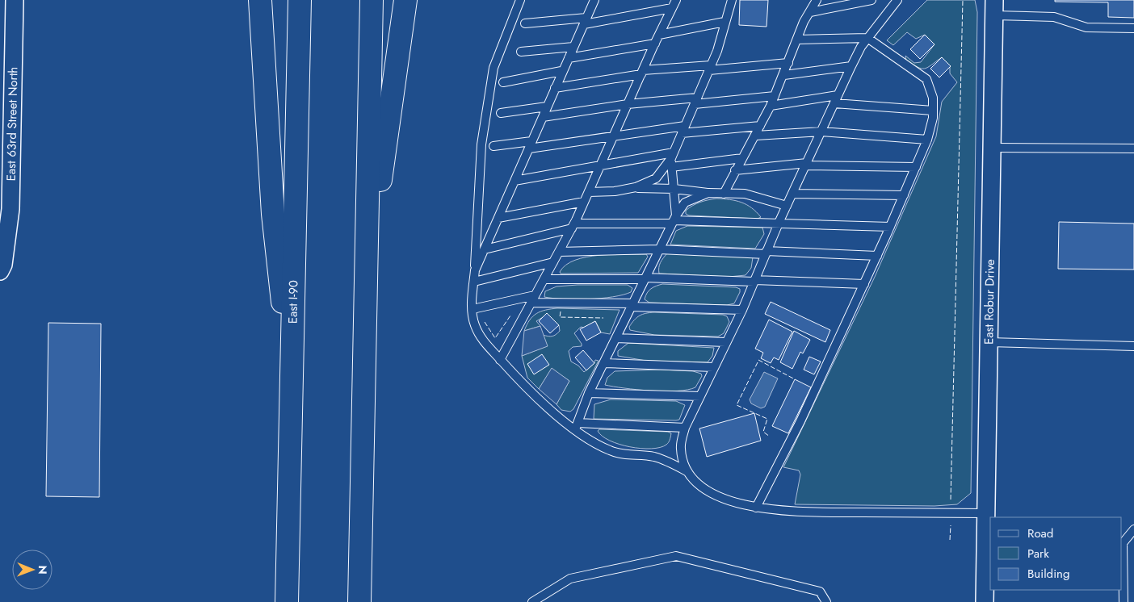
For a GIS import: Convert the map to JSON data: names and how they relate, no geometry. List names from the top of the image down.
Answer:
{
  "streets": {
    "highway": ["East I-90"],
    "street": ["East 63rd Street North", "East Robur Drive"]
  },
  "legend": ["Road", "Park", "Building"],
  "north": "right"
}
